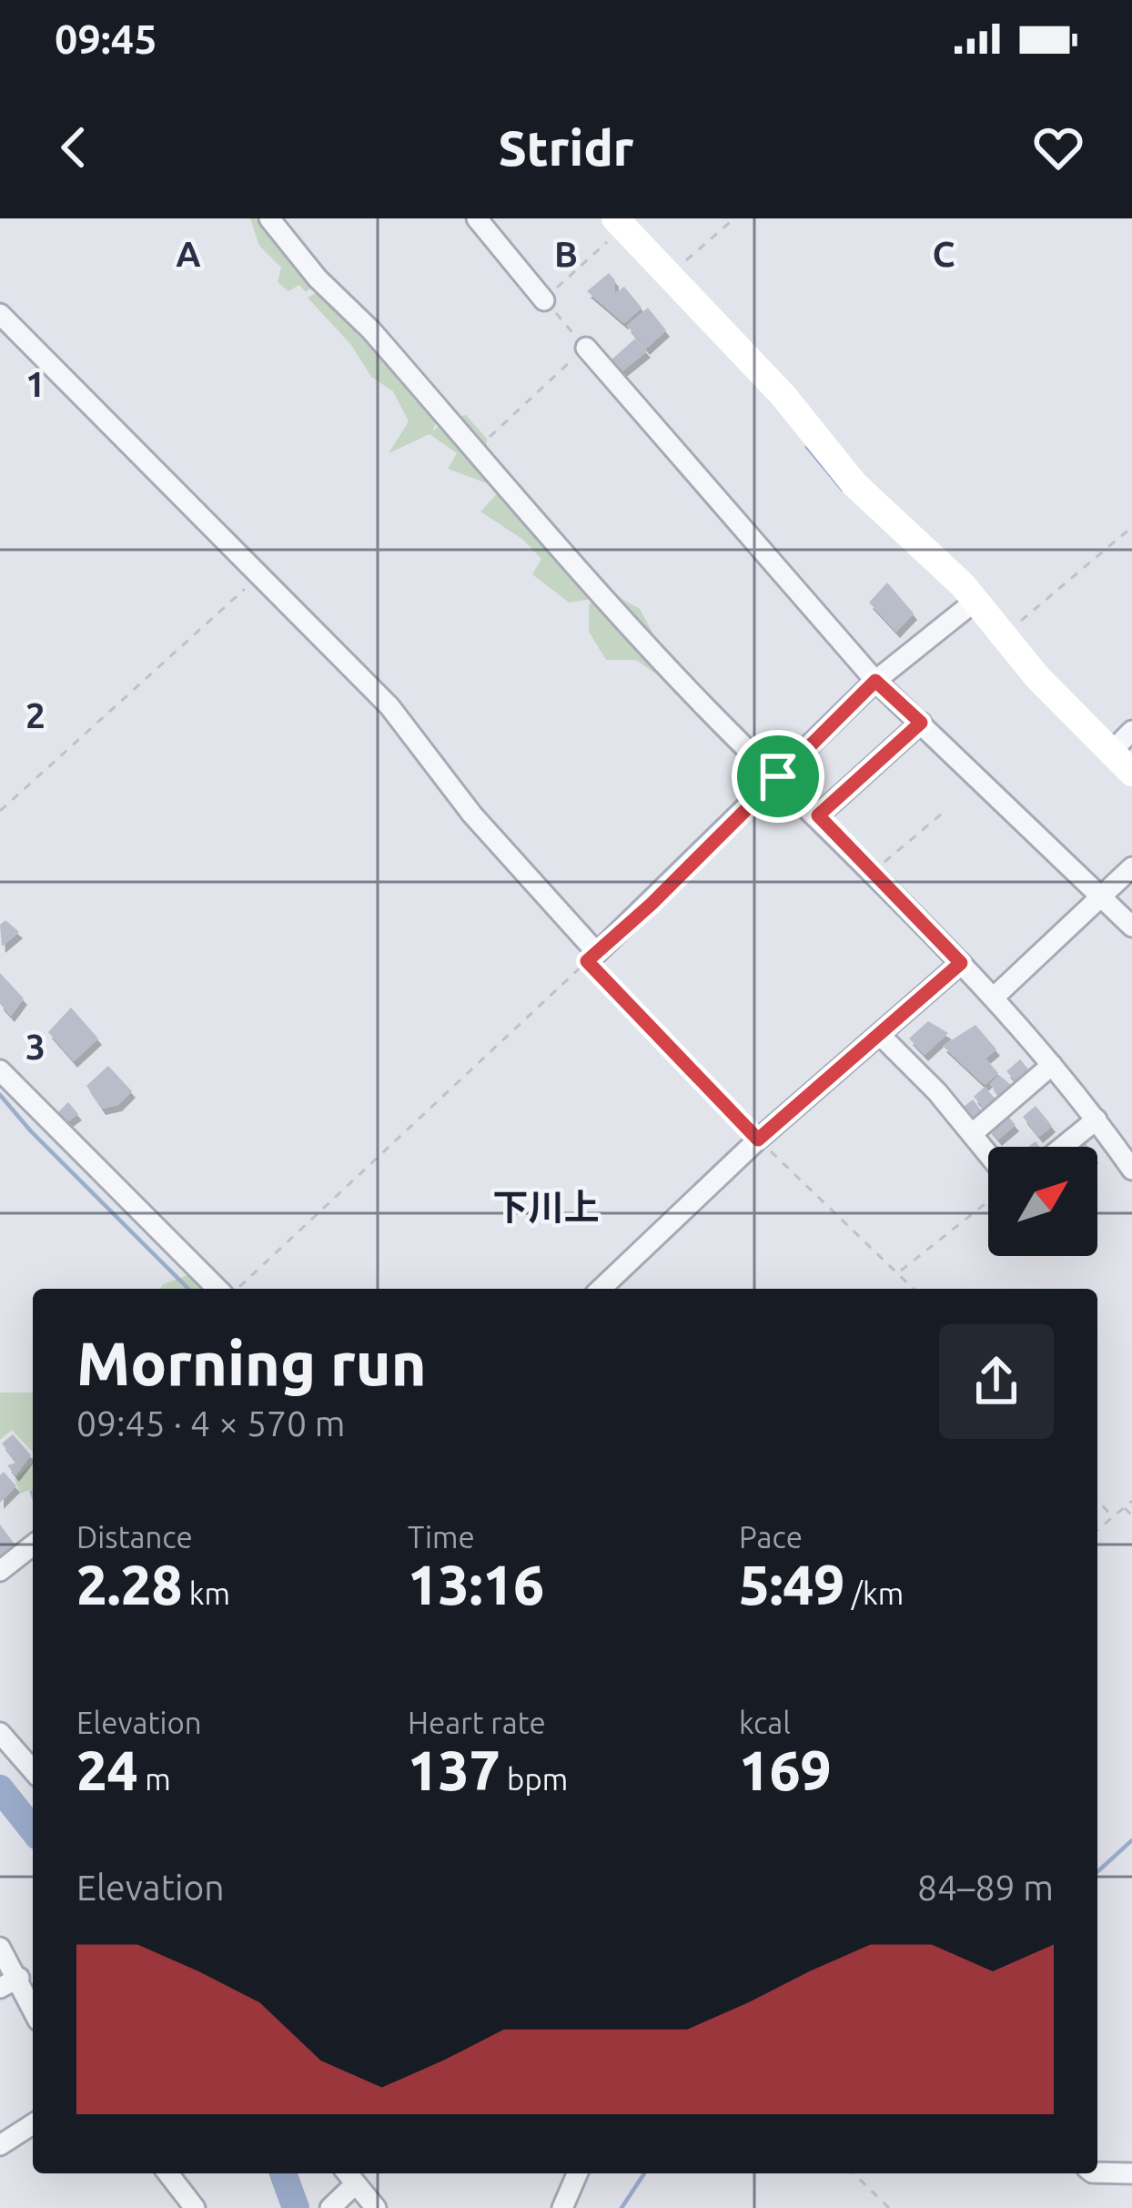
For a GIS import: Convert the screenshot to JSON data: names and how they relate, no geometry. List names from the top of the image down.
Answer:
{
  "districts": ["下川上"],
  "north": "top right",
  "page": {
    "status": "09:45",
    "header": "Stridr",
    "heading": ["Morning run", "09:45 · 4 × 570 m"],
    "stats": [
      ["Distance", "2.28 km"],
      ["Time", "13:16"],
      ["Pace", "5:49 /km"],
      ["Elevation", "24 m"],
      ["Heart rate", "137 bpm"],
      ["kcal", "169"]
    ],
    "chart": ["Elevation", "84–89 m"]
  },
  "grid": {
    "columns": ["A", "B", "C"],
    "rows": ["1", "2", "3"]
  }
}
